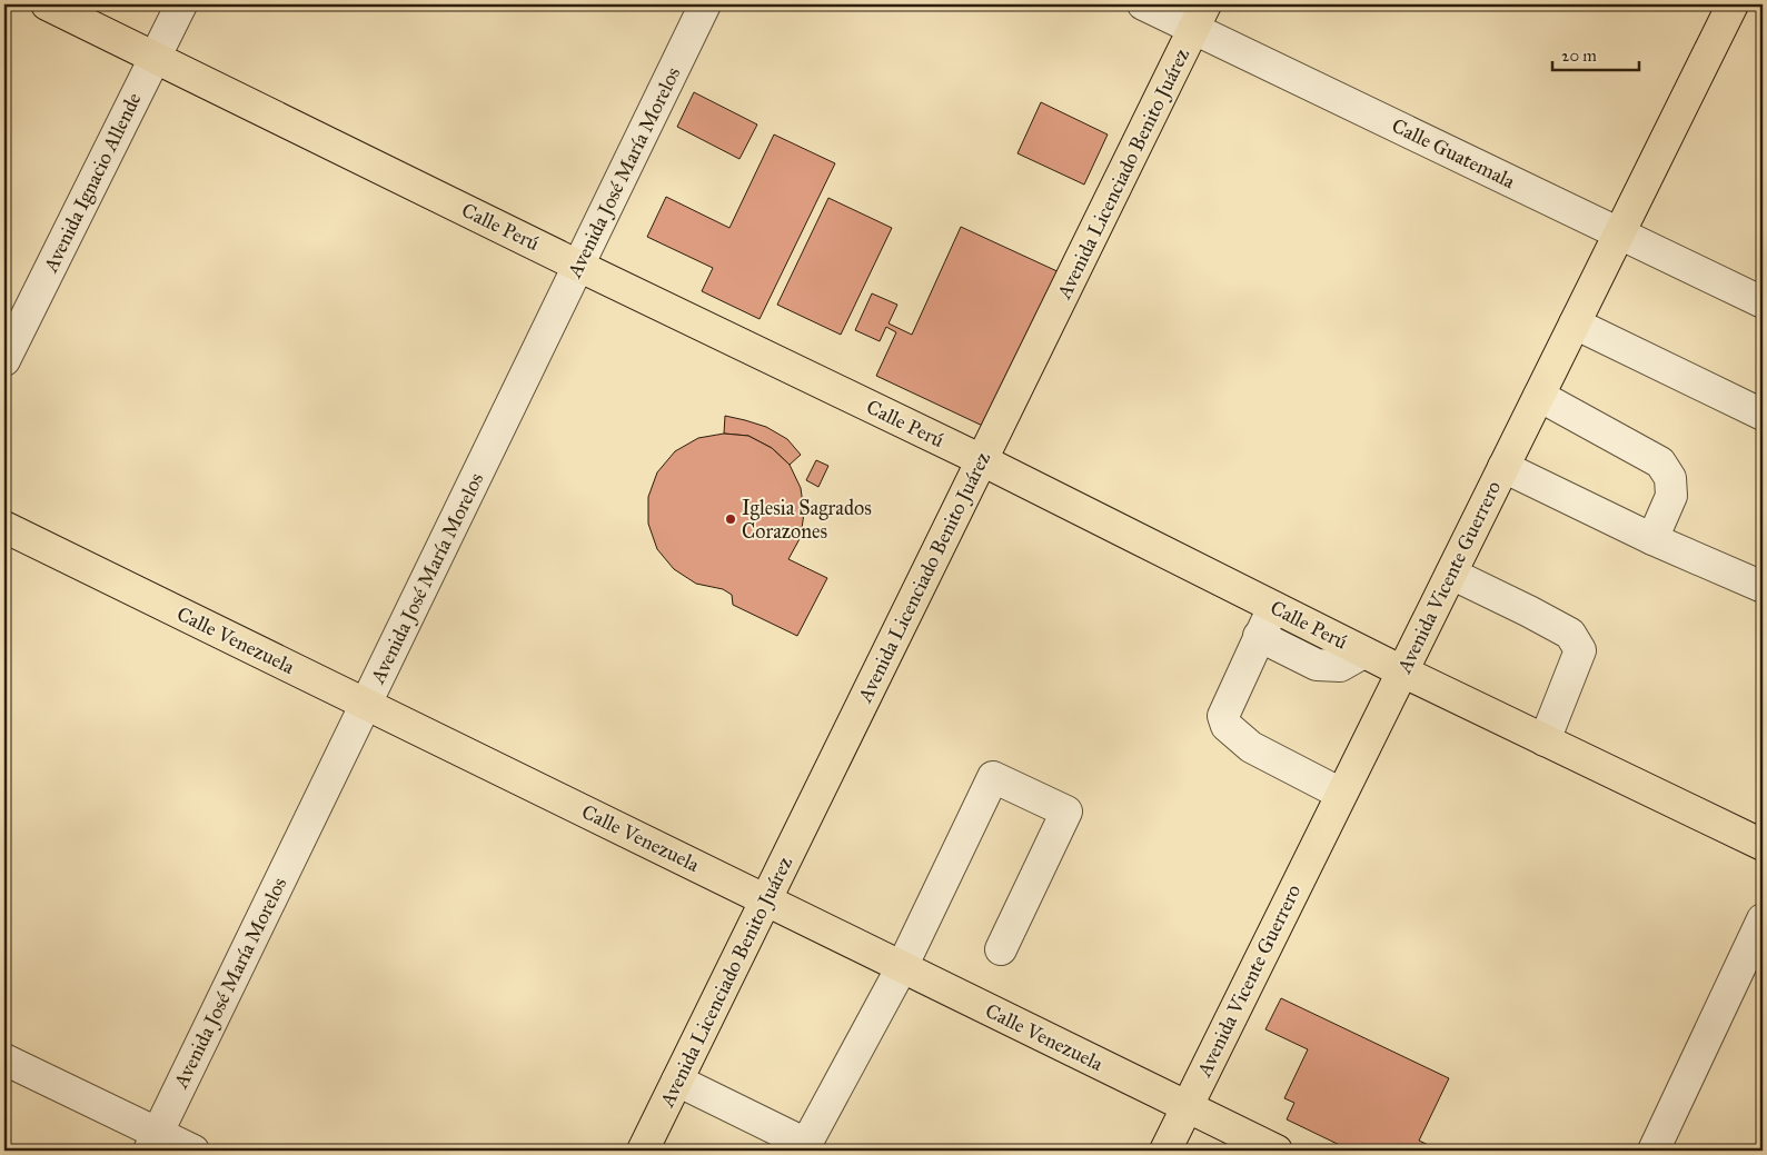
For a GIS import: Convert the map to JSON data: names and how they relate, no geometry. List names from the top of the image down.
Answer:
{
  "streets": {
    "main road": [
      "Avenida Licenciado Benito Juárez",
      "Calle Perú",
      "Avenida Vicente Guerrero",
      "Calle Venezuela"
    ],
    "street": ["Calle Guatemala", "Avenida José María Morelos", "Avenida Ignacio Allende"]
  },
  "crossings": [
    ["Calle Guatemala", "Avenida Licenciado Benito Juárez"],
    ["Calle Guatemala", "Avenida Vicente Guerrero"],
    ["Avenida José María Morelos", "Calle Perú"],
    ["Avenida José María Morelos", "Calle Venezuela"],
    ["Avenida Licenciado Benito Juárez", "Calle Perú"],
    ["Avenida Licenciado Benito Juárez", "Calle Venezuela"],
    ["Avenida Ignacio Allende", "Calle Perú"],
    ["Calle Perú", "Avenida Vicente Guerrero"],
    ["Avenida Vicente Guerrero", "Calle Venezuela"]
  ],
  "places": ["Iglesia Sagrados Corazones"],
  "scale_bar": "20 m"
}
